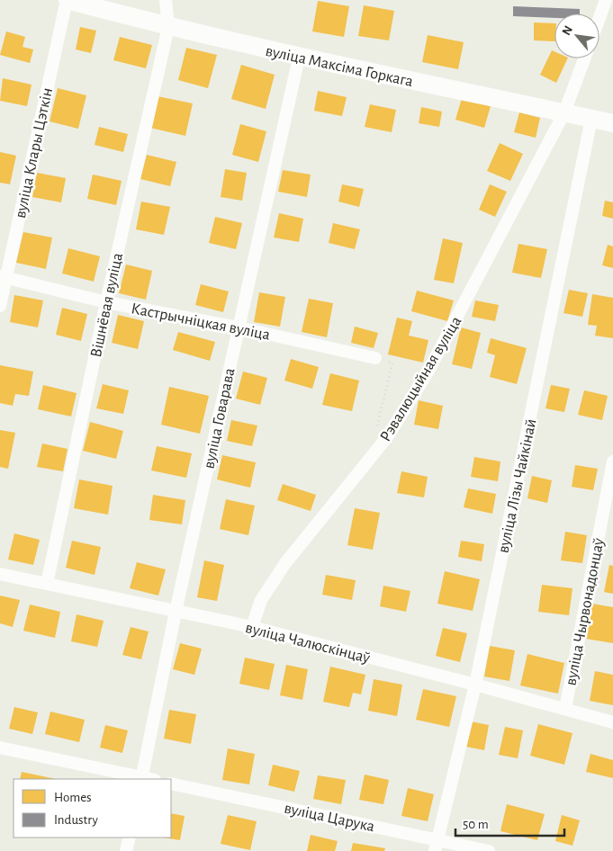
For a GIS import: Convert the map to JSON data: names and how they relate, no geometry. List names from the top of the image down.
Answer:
{
  "streets": {
    "street": [
      "вуліца Максіма Горкага",
      "вуліца Клары Цэткін",
      "Вішнёвая вуліца",
      "Кастрычніцкая вуліца",
      "Рэвалюцыйная вуліца",
      "вуліца Говарава",
      "вуліца Лізы Чайкінай",
      "вуліца Чырвонадонцаў",
      "вуліца Чалюскінцаў",
      "вуліца Царука"
    ]
  },
  "crossings": [
    ["вуліца Максіма Горкага", "вуліца Клары Цэткін"],
    ["вуліца Максіма Горкага", "Вішнёвая вуліца"],
    ["вуліца Максіма Горкага", "Рэвалюцыйная вуліца"],
    ["вуліца Максіма Горкага", "вуліца Говарава"],
    ["вуліца Максіма Горкага", "вуліца Лізы Чайкінай"],
    ["вуліца Клары Цэткін", "Кастрычніцкая вуліца"],
    ["Вішнёвая вуліца", "Кастрычніцкая вуліца"],
    ["Вішнёвая вуліца", "вуліца Чалюскінцаў"],
    ["Кастрычніцкая вуліца", "вуліца Говарава"],
    ["Рэвалюцыйная вуліца", "вуліца Чалюскінцаў"],
    ["вуліца Говарава", "вуліца Чалюскінцаў"],
    ["вуліца Лізы Чайкінай", "вуліца Чалюскінцаў"],
    ["вуліца Лізы Чайкінай", "вуліца Царука"],
    ["вуліца Чырвонадонцаў", "вуліца Чалюскінцаў"]
  ],
  "legend": ["Homes", "Industry"],
  "scale_bar": "50 m",
  "north": "top left"
}
